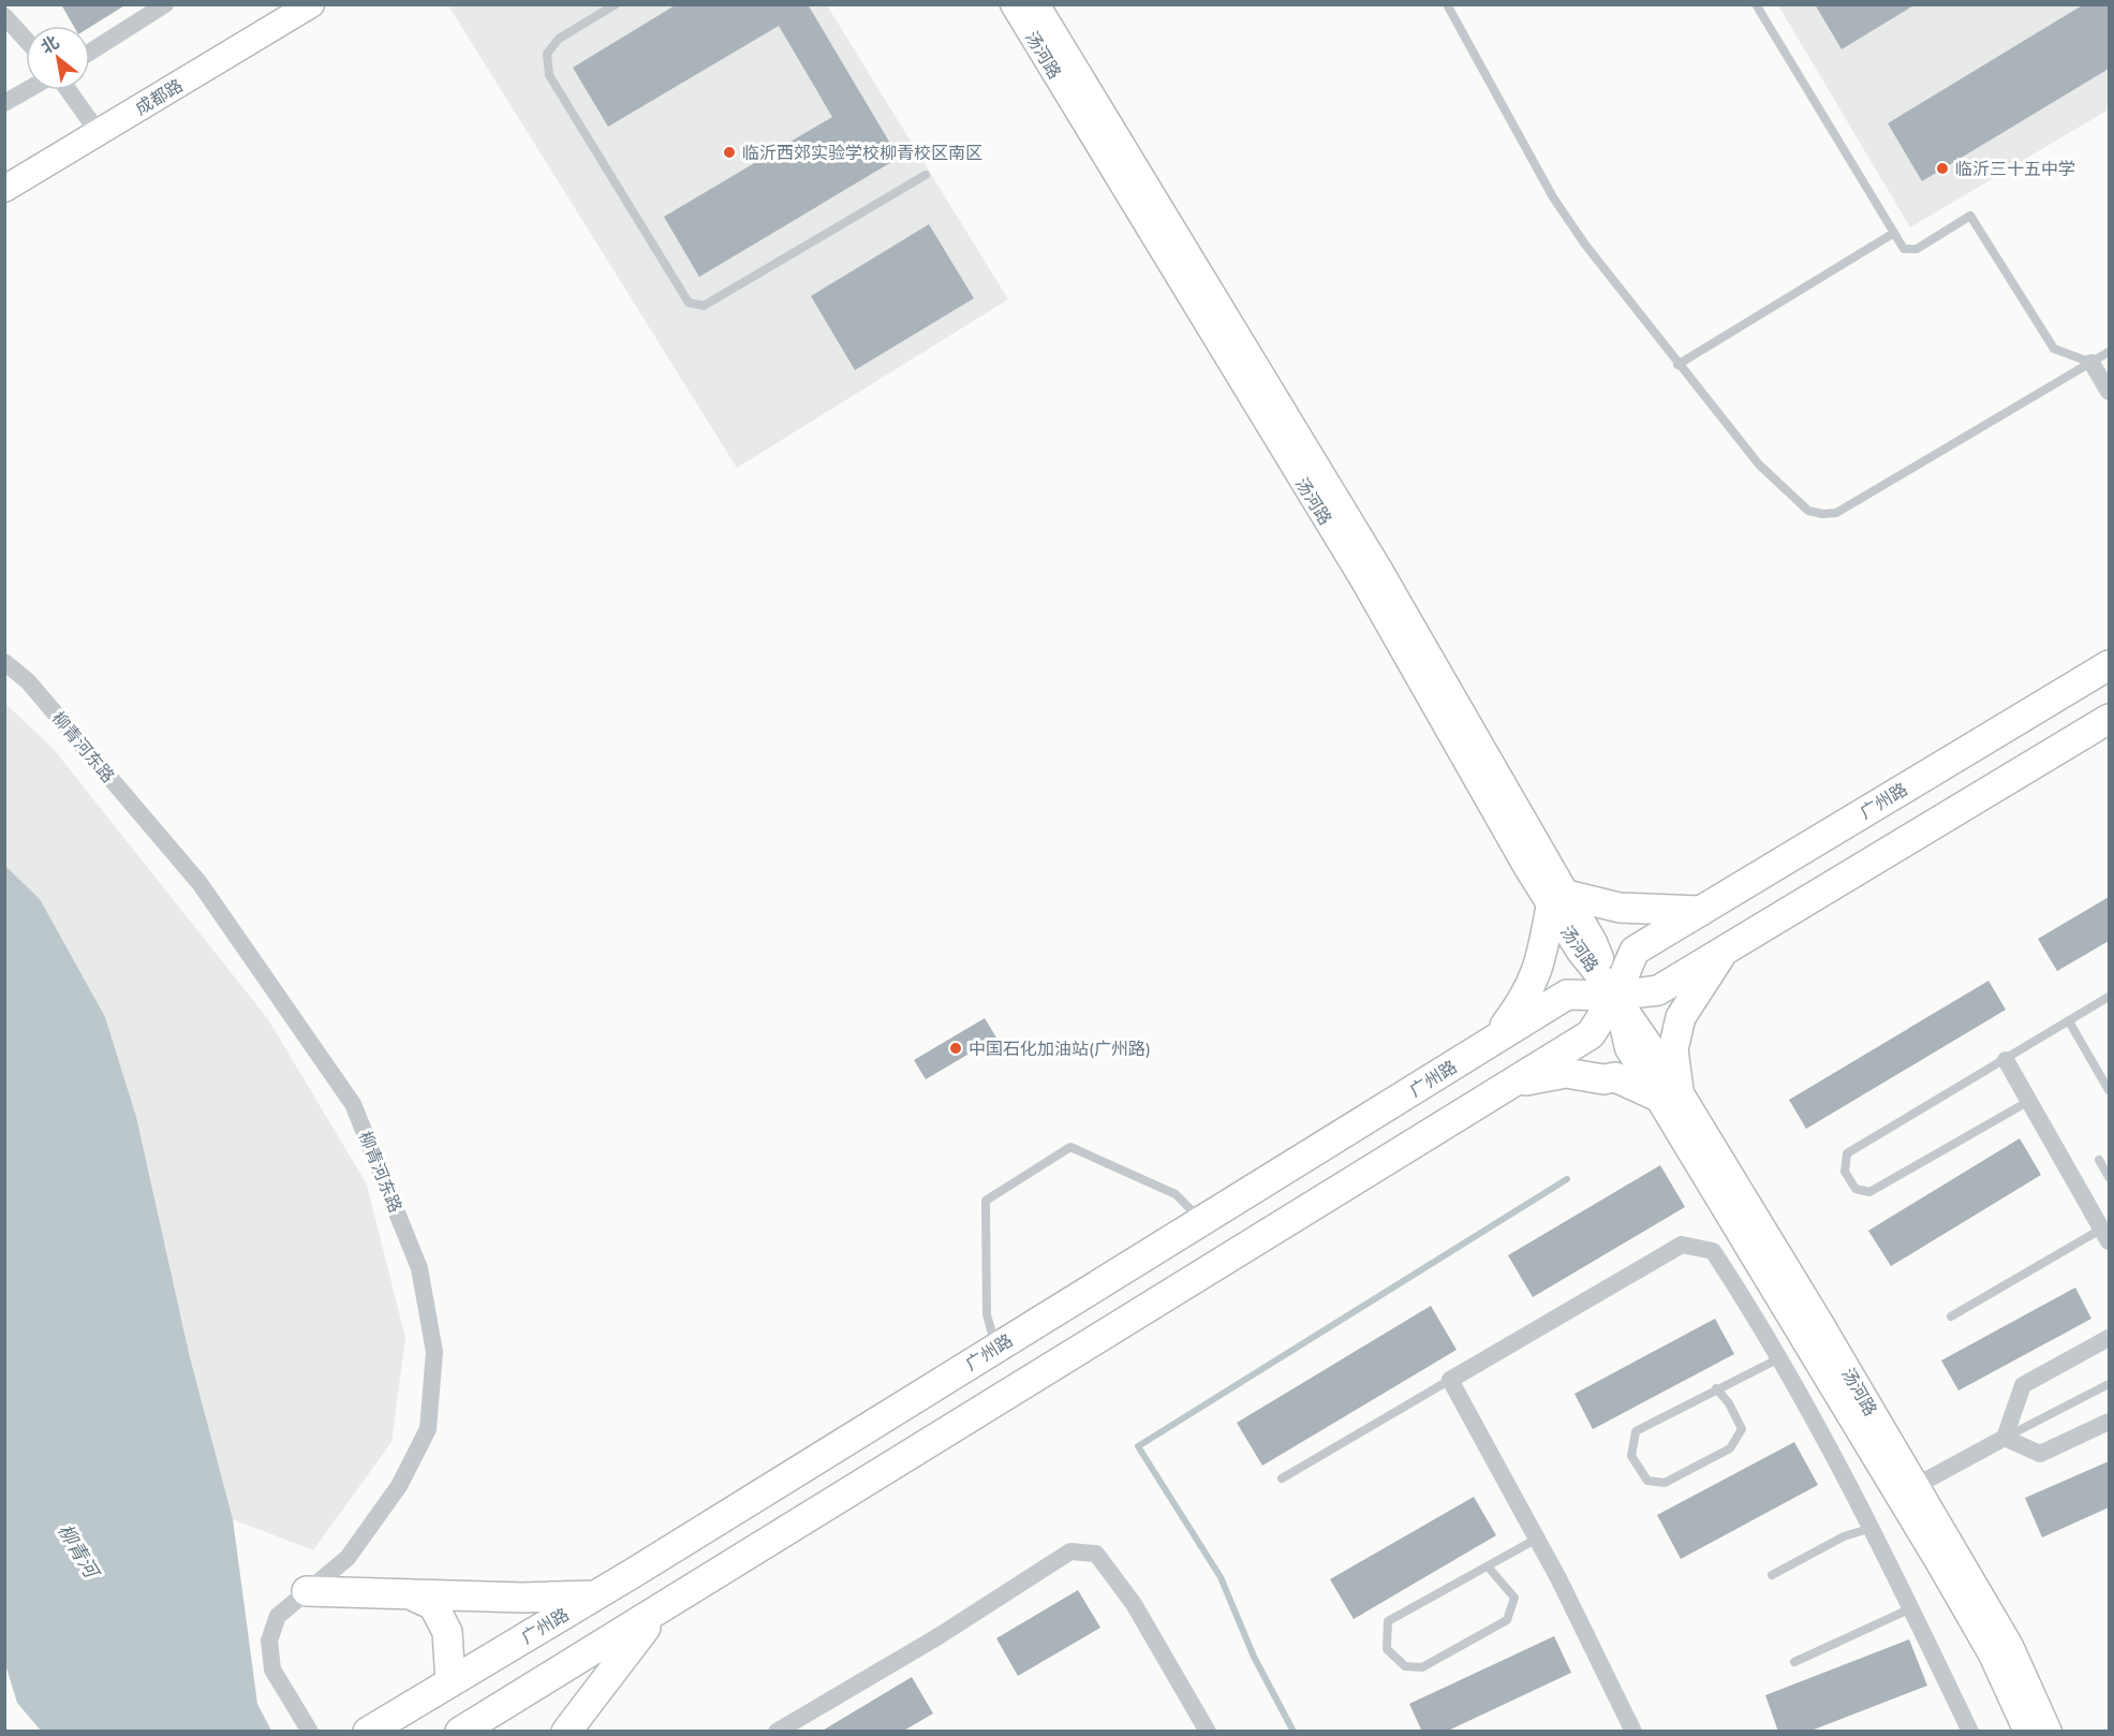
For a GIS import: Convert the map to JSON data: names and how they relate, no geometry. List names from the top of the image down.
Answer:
{
  "streets": {
    "main road": ["广州路"],
    "street": ["汤河路", "成都路", "柳青河东路"]
  },
  "crossings": [
    ["汤河路", "广州路"]
  ],
  "water": ["柳青河"],
  "places": ["临沂西郊实验学校柳青校区南区", "临沂三十五中学", "中国石化加油站(广州路)"],
  "north": "top left"
}
